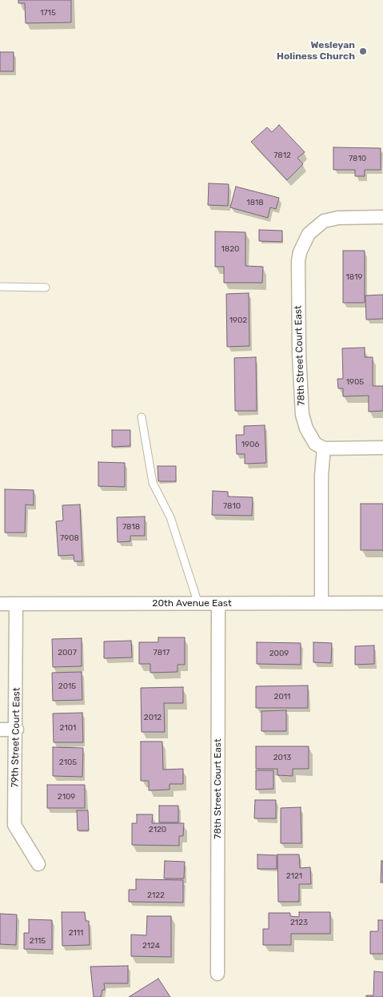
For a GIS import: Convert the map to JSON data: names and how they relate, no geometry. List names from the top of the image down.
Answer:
{
  "streets": {
    "street": ["78th Street Court East", "20th Avenue East", "79th Street Court East"]
  },
  "crossings": [
    ["78th Street Court East", "20th Avenue East"],
    ["20th Avenue East", "79th Street Court East"]
  ],
  "places": ["Wesleyan Holiness Church"],
  "house_numbers": [
    "1715",
    "7812",
    "7810",
    "1818",
    "1820",
    "1819",
    "1902",
    "1905",
    "1906",
    "7810",
    "7818",
    "7908",
    "2007",
    "7817",
    "2009",
    "2015",
    "2011",
    "2012",
    "2101",
    "2013",
    "2105",
    "2109",
    "2120",
    "2121",
    "2122",
    "2123",
    "2111",
    "2115",
    "2124"
  ]
}
